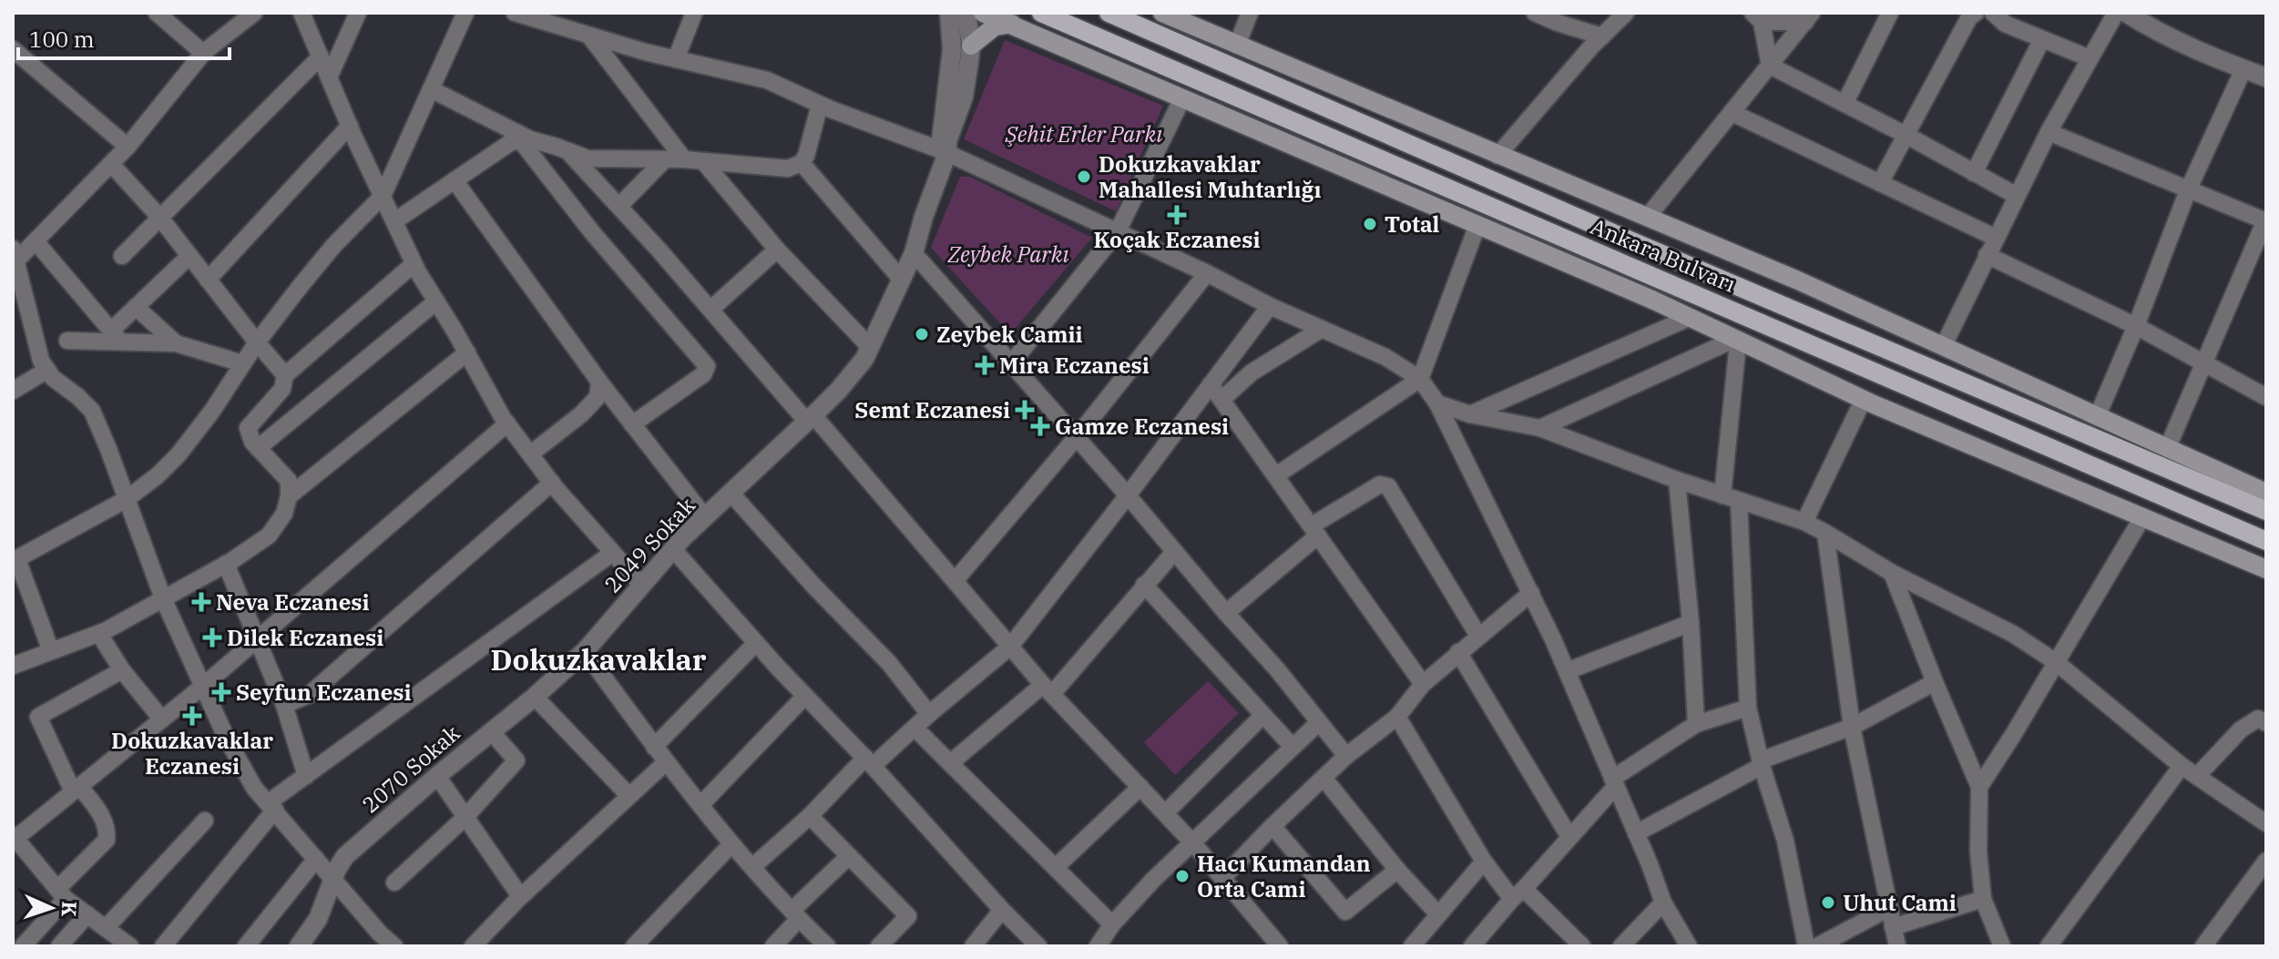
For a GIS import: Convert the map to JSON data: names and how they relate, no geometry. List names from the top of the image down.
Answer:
{
  "streets": {
    "main road": ["Ankara Bulvarı"],
    "street": ["2049 Sokak", "2070 Sokak"]
  },
  "crossings": [
    ["2049 Sokak", "2070 Sokak"]
  ],
  "districts": ["Dokuzkavaklar"],
  "parks": ["Şehit Erler Parkı", "Zeybek Parkı"],
  "places": {
    "other": [
      "Dokuzkavaklar Mahallesi Muhtarlığı",
      "Total",
      "Zeybek Camii",
      "Hacı Kumandan Orta Cami",
      "Uhut Cami"
    ],
    "health": [
      "Koçak Eczanesi",
      "Mira Eczanesi",
      "Semt Eczanesi",
      "Gamze Eczanesi",
      "Neva Eczanesi",
      "Dilek Eczanesi",
      "Seyfun Eczanesi",
      "Dokuzkavaklar Eczanesi"
    ]
  },
  "scale_bar": "100 m",
  "north": "right"
}
